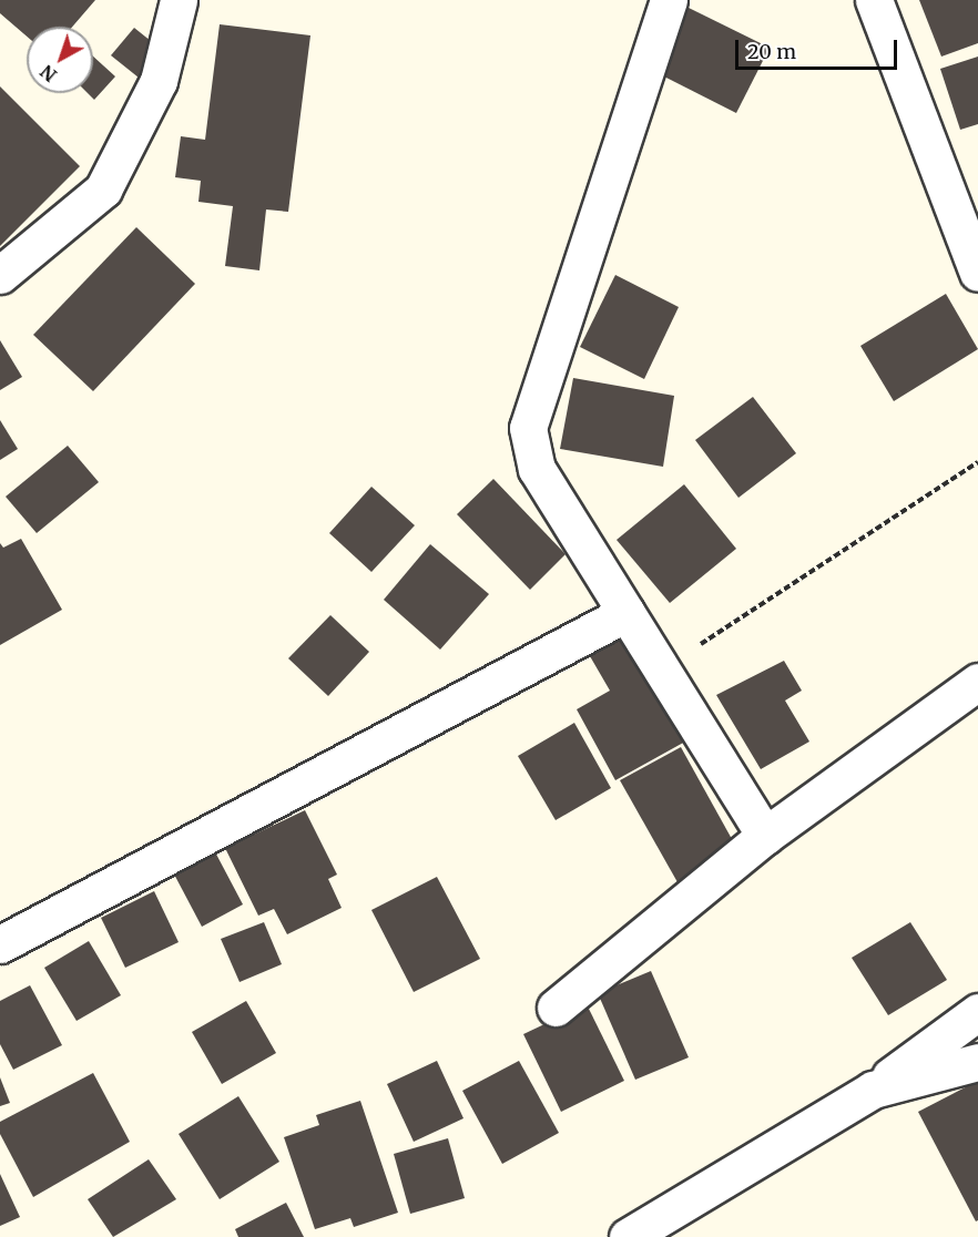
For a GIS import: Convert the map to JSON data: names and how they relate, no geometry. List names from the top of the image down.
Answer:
{
  "scale_bar": "20 m",
  "north": "bottom left"
}
